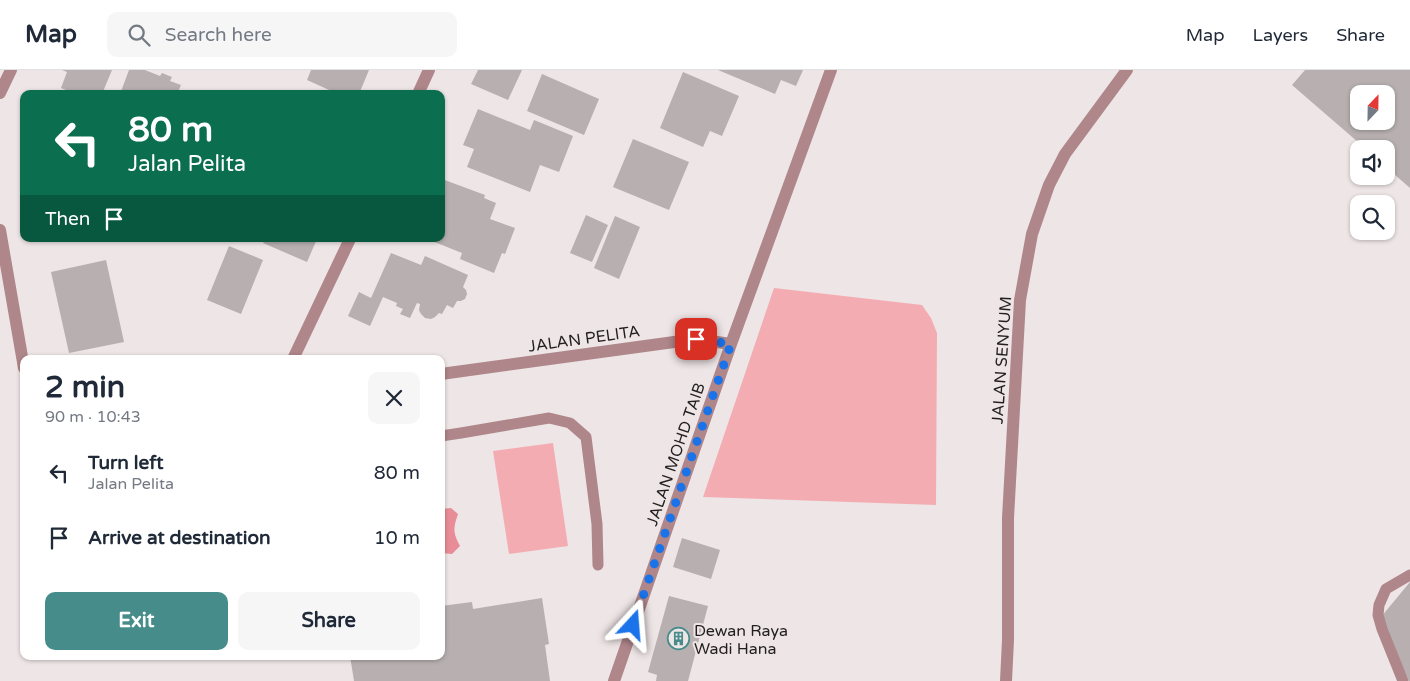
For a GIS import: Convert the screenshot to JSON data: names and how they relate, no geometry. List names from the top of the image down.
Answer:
{
  "streets": {
    "street": ["JALAN PELITA", "JALAN SENYUM", "JALAN MOHD TAIB"]
  },
  "crossings": [
    ["JALAN PELITA", "JALAN MOHD TAIB"]
  ],
  "places": {
    "building": ["Dewan Raya Wadi Hana"]
  },
  "north": "top",
  "page": {
    "header": "Map",
    "search": "Search here",
    "nav": ["Map", "Layers", "Share"],
    "turn": ["80 m", "Jalan Pelita"],
    "then": "Then",
    "heading": ["2 min", "90 m · 10:43"],
    "list": [
      {
        "name": "Turn left",
        "note": "Jalan Pelita",
        "value": "80 m"
      },
      {
        "name": "Arrive at destination",
        "value": "10 m"
      }
    ],
    "buttons": ["Exit", "Share"]
  }
}
